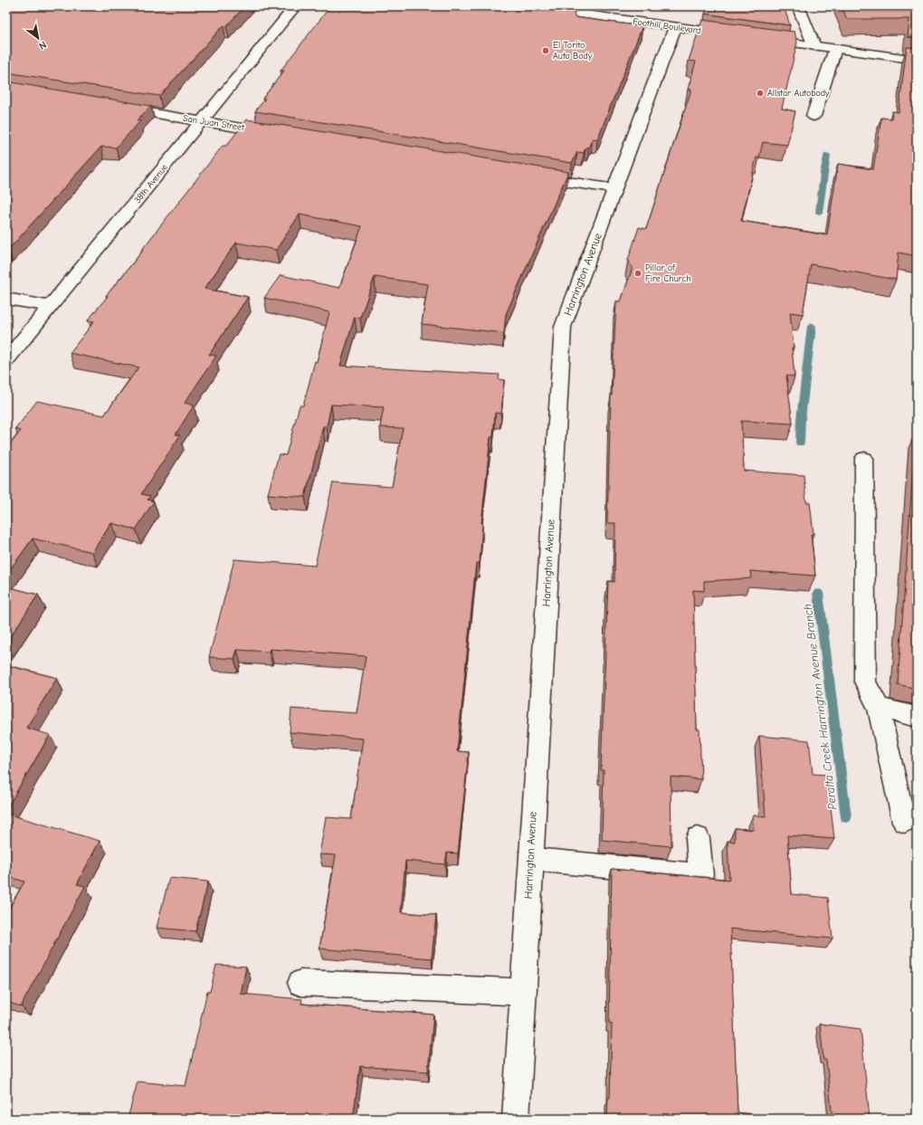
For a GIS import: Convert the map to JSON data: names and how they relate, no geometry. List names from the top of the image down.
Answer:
{
  "streets": {
    "street": [
      "Foothill Boulevard",
      "San Juan Street",
      "38th Avenue",
      "Harrington Avenue"
    ]
  },
  "crossings": [
    ["Foothill Boulevard", "Harrington Avenue"],
    ["San Juan Street", "38th Avenue"]
  ],
  "water": ["Peralta Creek Harrington Avenue Branch"],
  "places": ["El Torito Auto Body", "Allstar Autobody", "Pillar of Fire Church"],
  "north": "bottom right"
}
